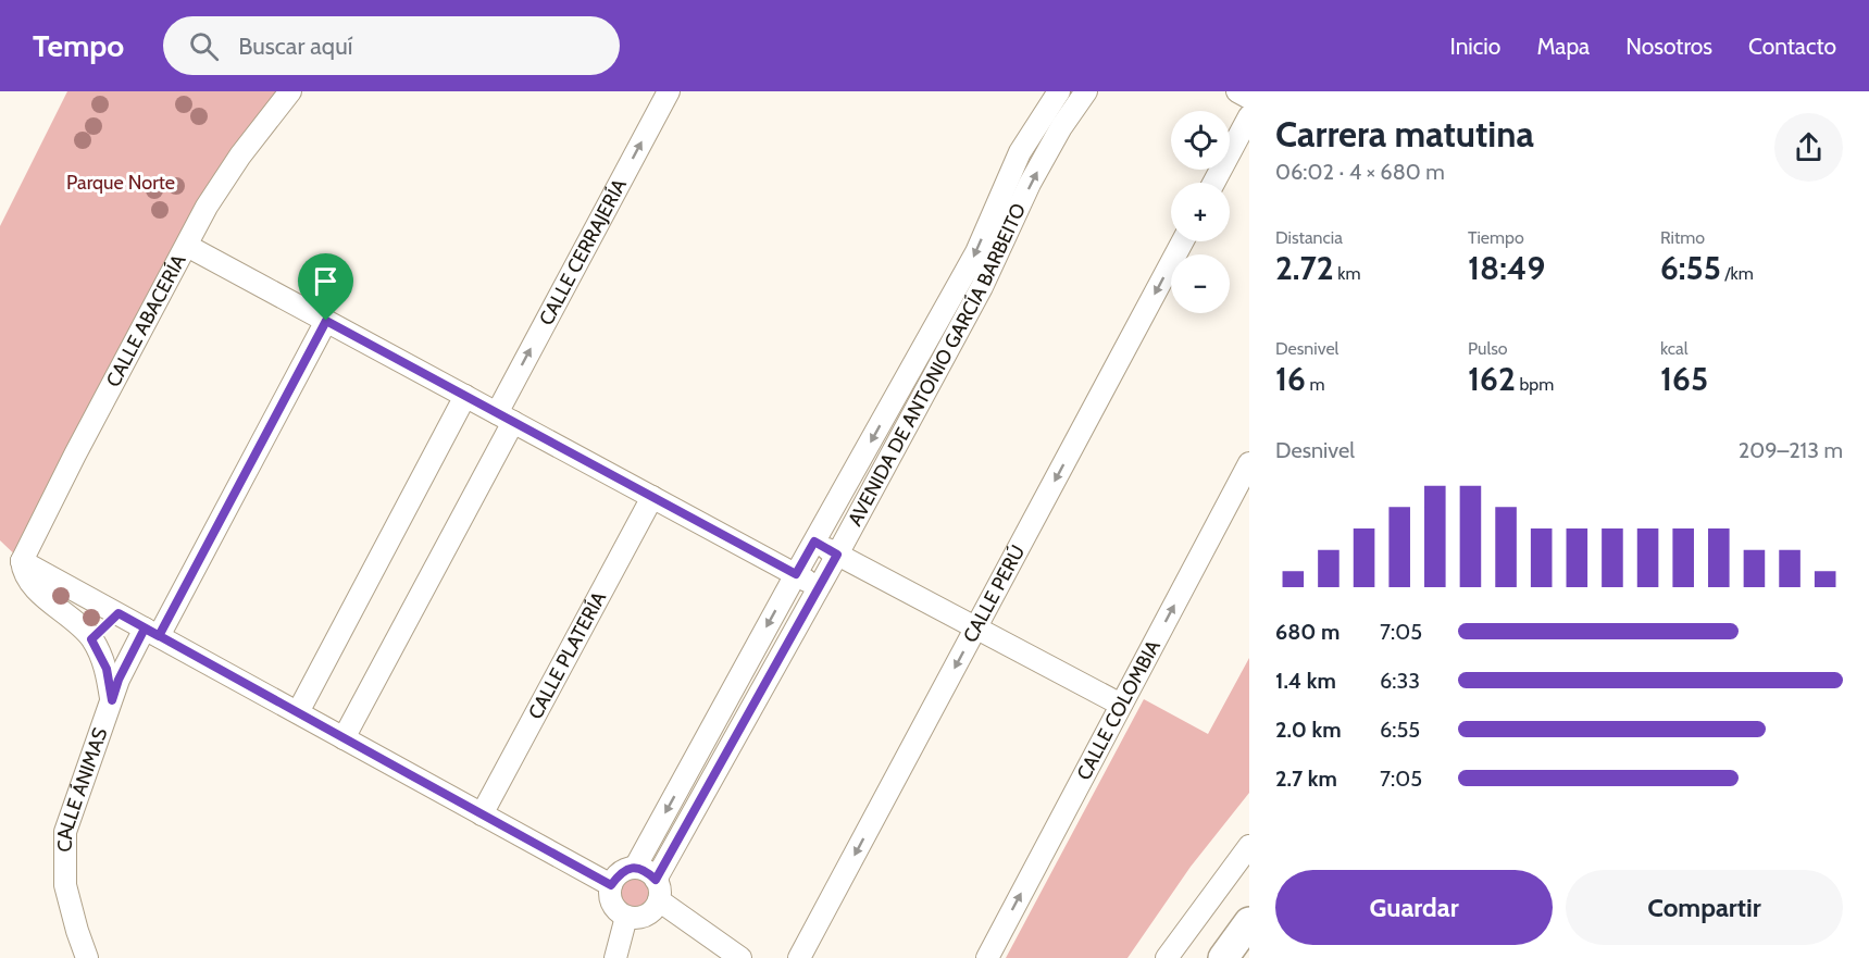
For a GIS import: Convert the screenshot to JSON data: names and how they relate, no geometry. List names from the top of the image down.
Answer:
{
  "streets": {
    "street": [
      "CALLE CERRAJERÍA",
      "CALLE ABACERÍA",
      "AVENIDA DE ANTONIO GARCÍA BARBEITO",
      "CALLE PERÚ",
      "CALLE PLATERÍA",
      "CALLE COLOMBIA",
      "CALLE ÁNIMAS"
    ]
  },
  "one_way": ["CALLE CERRAJERÍA", "CALLE PERÚ", "CALLE COLOMBIA"],
  "parks": ["Parque Norte"],
  "page": {
    "header": "Tempo",
    "search": "Buscar aquí",
    "nav": [
      "Inicio",
      "Mapa",
      "Nosotros",
      "Contacto"
    ],
    "heading": ["Carrera matutina", "06:02 · 4 × 680 m"],
    "map_buttons": ["+", "−"],
    "stats": [
      ["Distancia", "2.72 km"],
      ["Tiempo", "18:49"],
      ["Ritmo", "6:55 /km"],
      ["Desnivel", "16 m"],
      ["Pulso", "162 bpm"],
      ["kcal", "165"]
    ],
    "chart": ["Desnivel", "209–213 m"],
    "list": [
      {
        "name": "680 m",
        "note": "7:05"
      },
      {
        "name": "1.4 km",
        "note": "6:33"
      },
      {
        "name": "2.0 km",
        "note": "6:55"
      },
      {
        "name": "2.7 km",
        "note": "7:05"
      }
    ],
    "buttons": ["Guardar", "Compartir"]
  }
}
